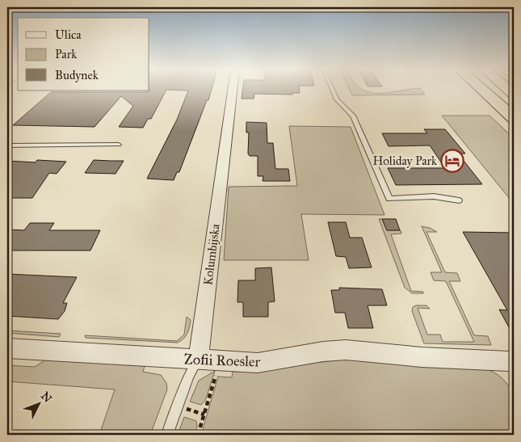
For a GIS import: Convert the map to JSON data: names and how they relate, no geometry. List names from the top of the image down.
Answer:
{
  "streets": {
    "street": ["Kolumbijska", "Zofii Roesler"]
  },
  "crossings": [
    ["Kolumbijska", "Zofii Roesler"]
  ],
  "places": {
    "hotel": ["Holiday Park"]
  },
  "legend": ["Ulica", "Park", "Budynek"],
  "north": "top right"
}
